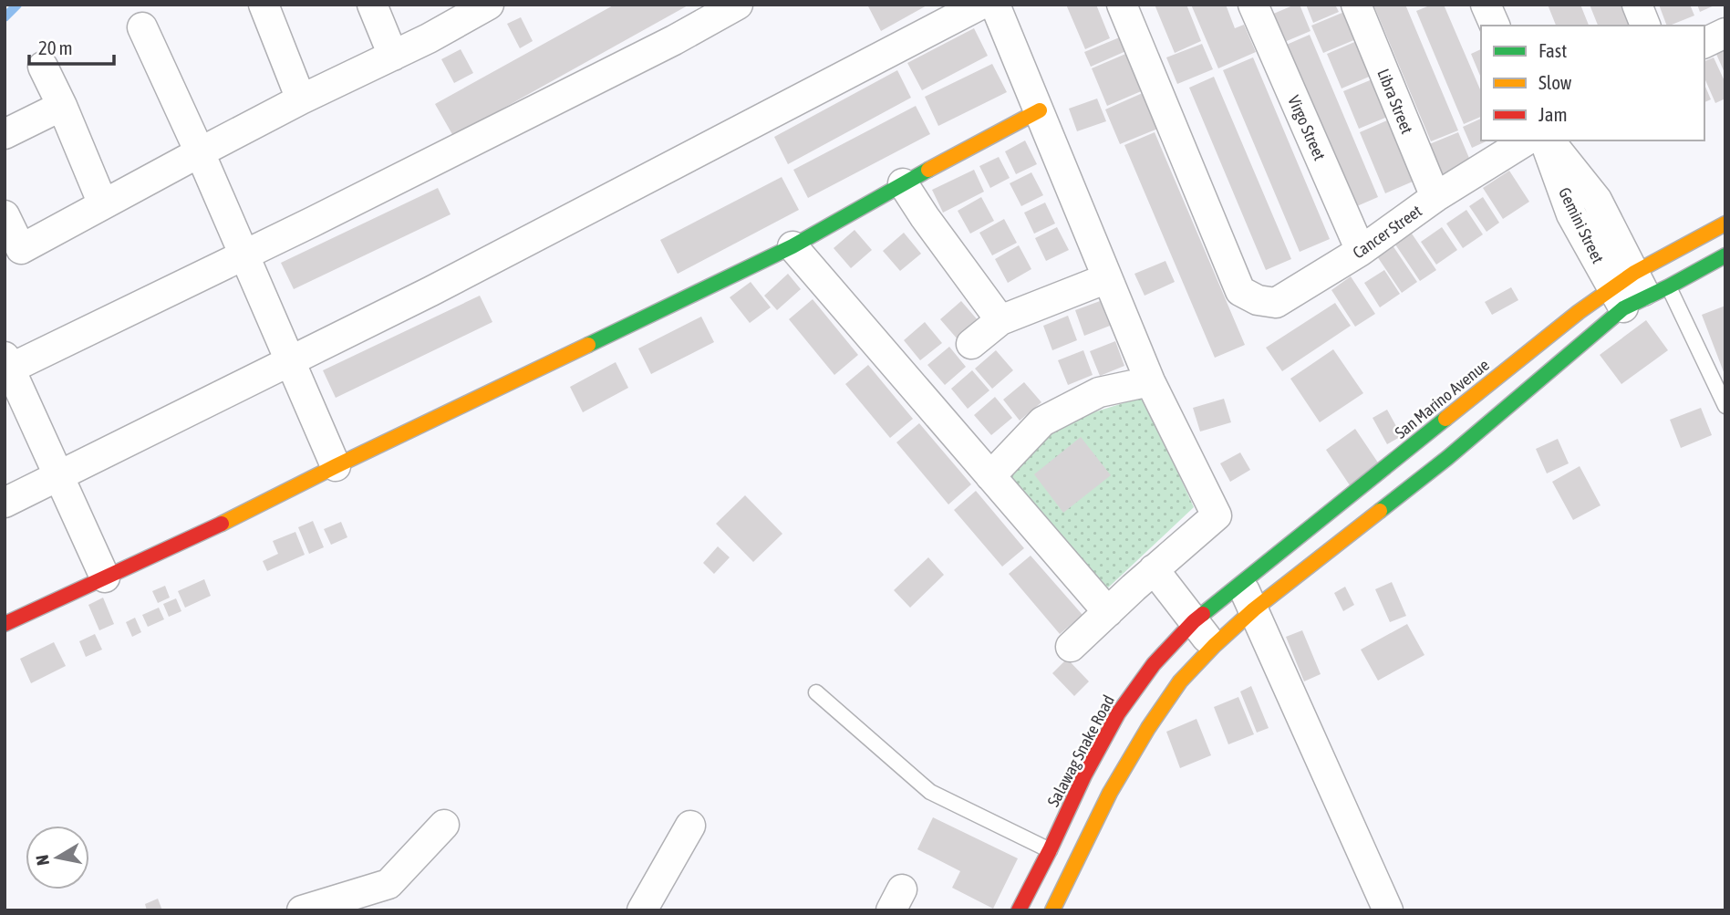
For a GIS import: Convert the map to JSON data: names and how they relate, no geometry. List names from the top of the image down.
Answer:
{
  "streets": {
    "main road": ["San Marino Avenue", "Salawag Snake Road"],
    "street": [
      "Libra Street",
      "Virgo Street",
      "Gemini Street",
      "Cancer Street"
    ]
  },
  "crossings": [
    ["Libra Street", "Cancer Street"],
    ["Virgo Street", "Cancer Street"],
    ["Gemini Street", "San Marino Avenue"],
    ["San Marino Avenue", "Salawag Snake Road"]
  ],
  "legend": ["Fast", "Slow", "Jam"],
  "scale_bar": "20 m",
  "north": "left"
}
